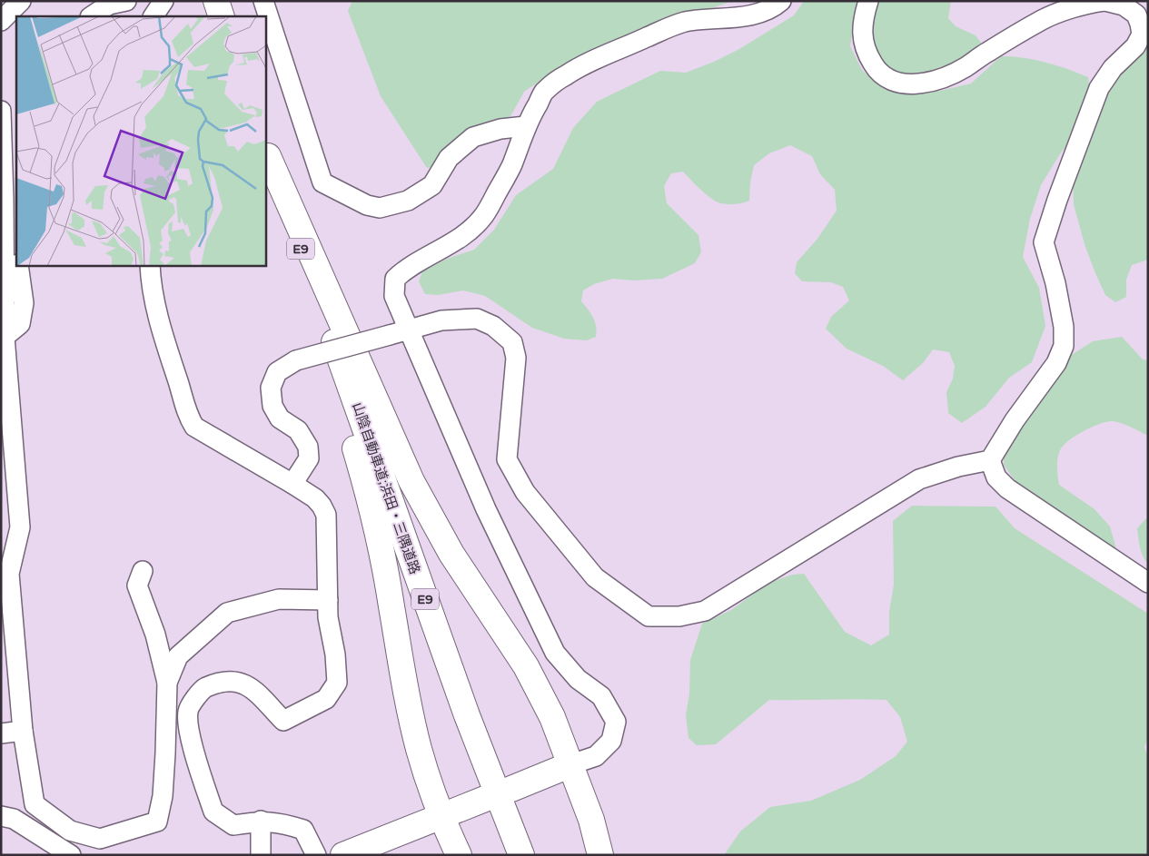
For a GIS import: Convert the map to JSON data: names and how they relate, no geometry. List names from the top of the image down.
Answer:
{
  "streets": {
    "main road": ["E9", "山陰自動車道;浜田・三隅道路"]
  }
}
